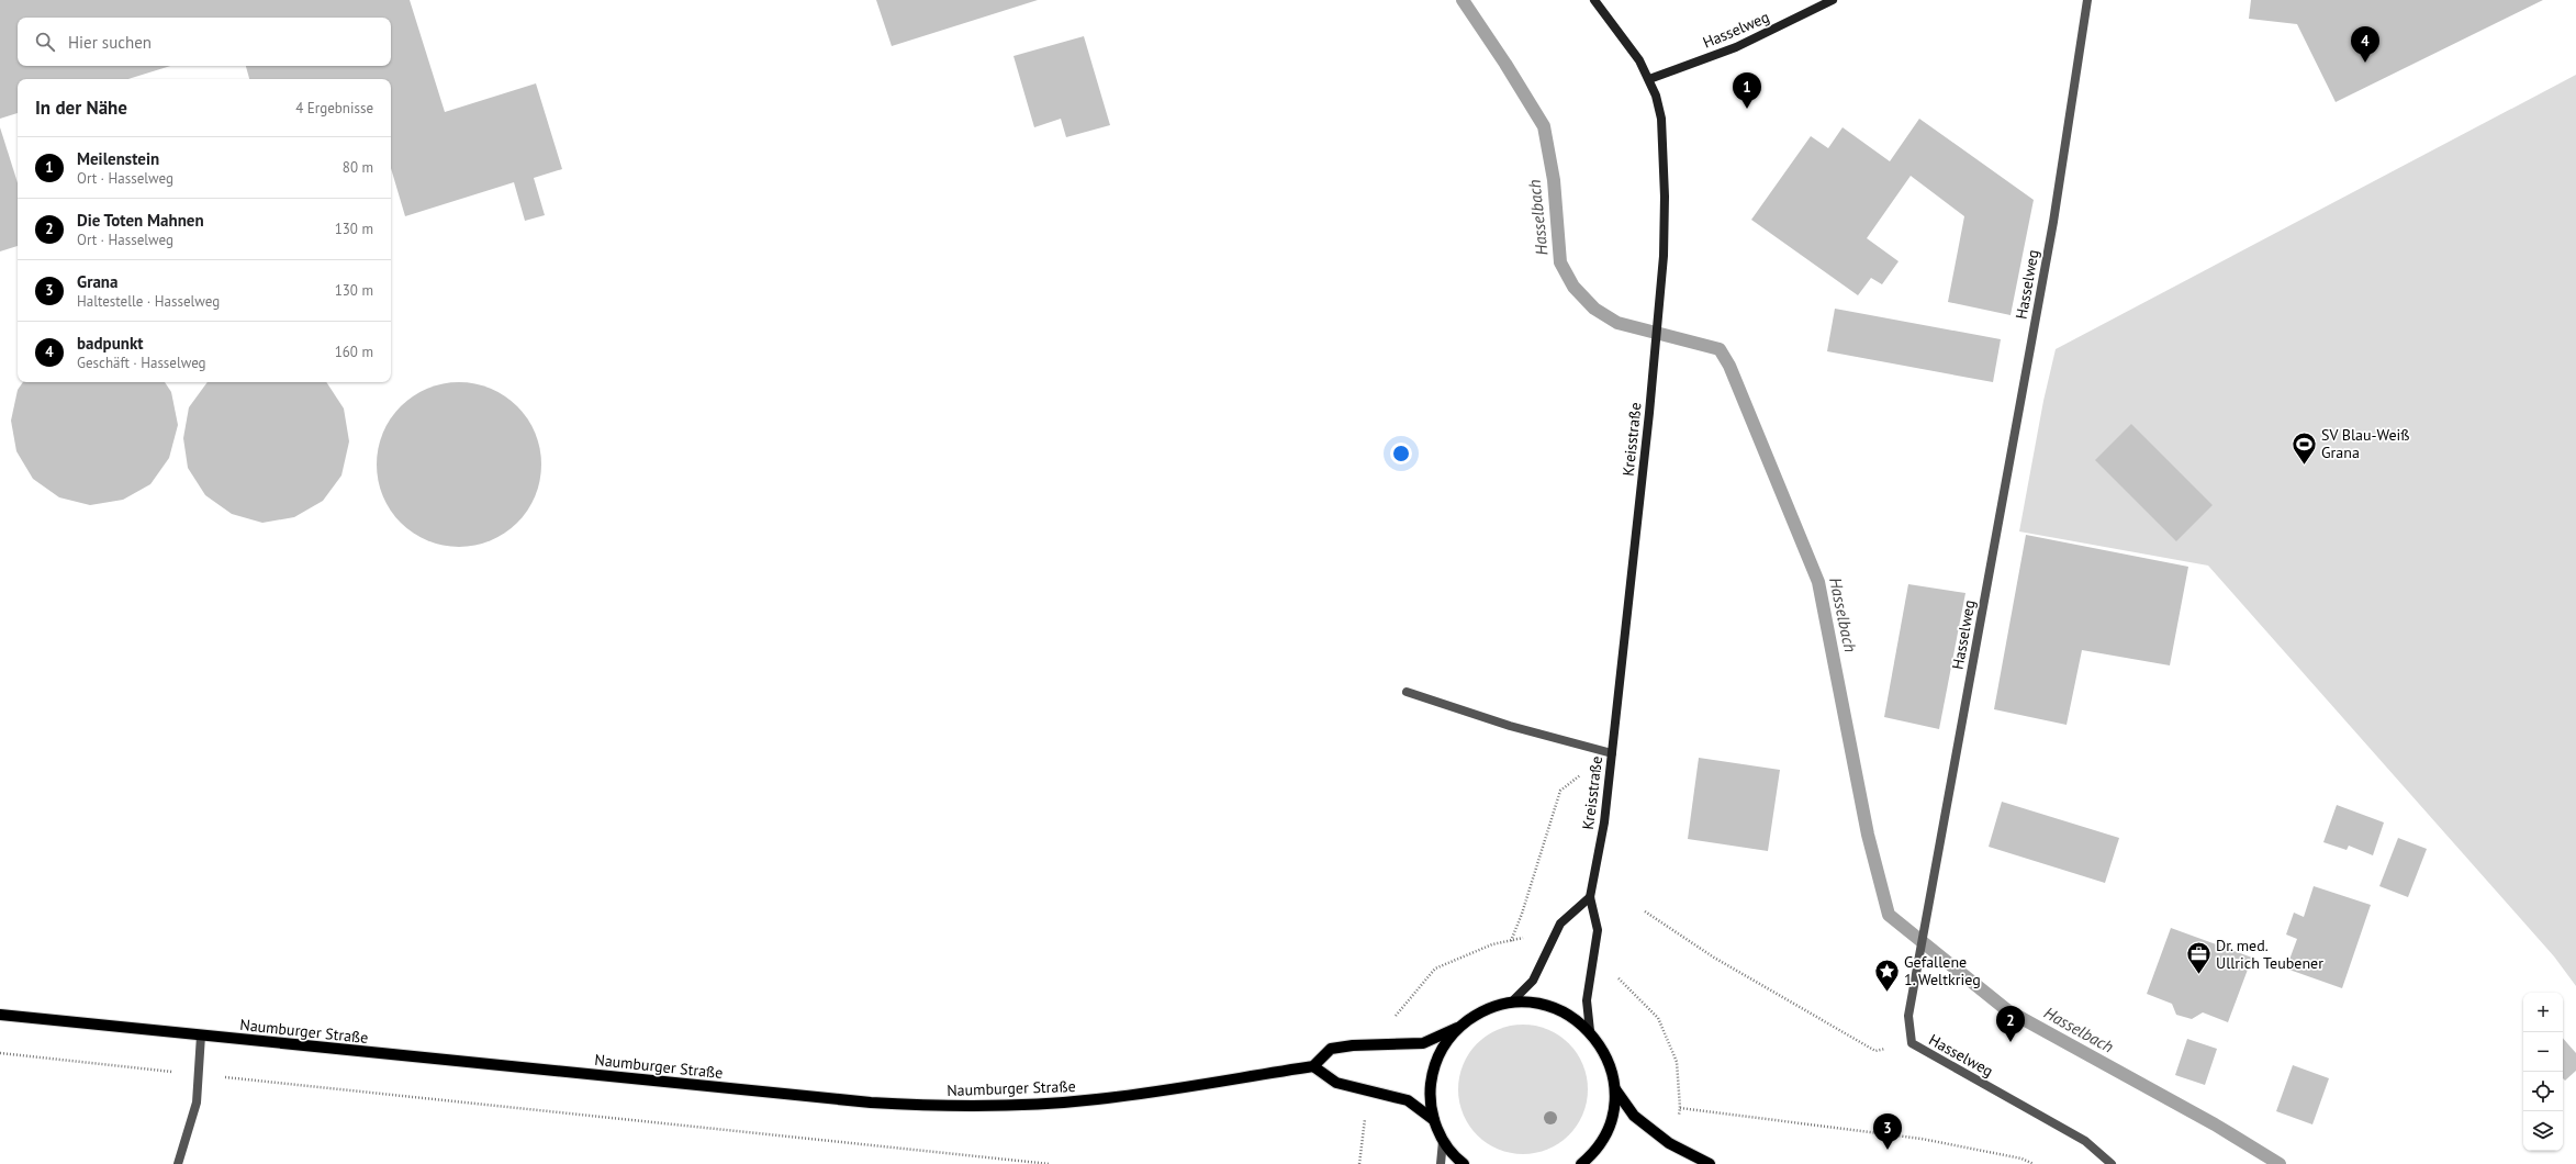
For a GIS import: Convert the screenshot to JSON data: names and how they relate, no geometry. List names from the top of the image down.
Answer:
{
  "streets": {
    "main road": ["Hasselweg", "Kreisstraße", "Naumburger Straße"]
  },
  "crossings": [
    ["Hasselweg", "Kreisstraße"]
  ],
  "water": ["Hasselbach"],
  "places": {
    "sports": ["SV Blau-Weiß Grana"],
    "office": ["Dr. med. Ullrich Teubener"],
    "place": ["Gefallene 1. Weltkrieg"]
  },
  "page": {
    "search": "Hier suchen",
    "pins": [
      "4",
      "1",
      "2",
      "3"
    ],
    "heading": ["In der Nähe", "4 Ergebnisse"],
    "list": [
      {
        "mark": "1",
        "name": "Meilenstein",
        "note": "Ort · Hasselweg",
        "value": "80 m"
      },
      {
        "mark": "2",
        "name": "Die Toten Mahnen",
        "note": "Ort · Hasselweg",
        "value": "130 m"
      },
      {
        "mark": "3",
        "name": "Grana",
        "note": "Haltestelle · Hasselweg",
        "value": "130 m"
      },
      {
        "mark": "4",
        "name": "badpunkt",
        "note": "Geschäft · Hasselweg",
        "value": "160 m"
      }
    ],
    "map_buttons": ["+", "−"]
  }
}
